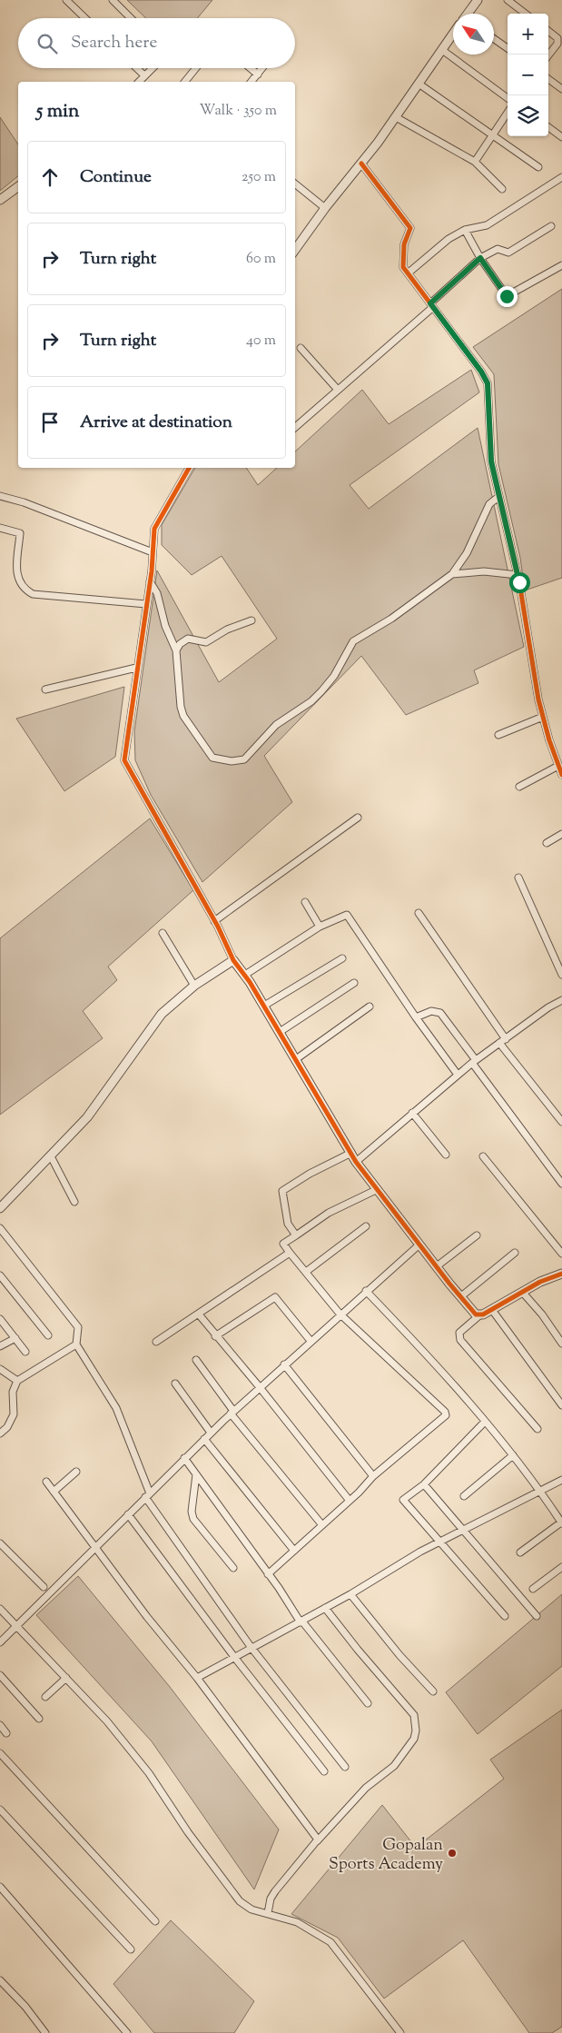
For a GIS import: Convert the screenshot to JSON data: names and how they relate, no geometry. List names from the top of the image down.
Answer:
{
  "places": ["Gopalan Sports Academy"],
  "north": "top left",
  "page": {
    "map_buttons": ["+", "−"],
    "search": "Search here",
    "heading": ["5 min", "Walk · 350 m"],
    "list": [
      ["Continue", "250 m"],
      ["Turn right", "60 m"],
      ["Turn right", "40 m"],
      "Arrive at destination"
    ]
  }
}
